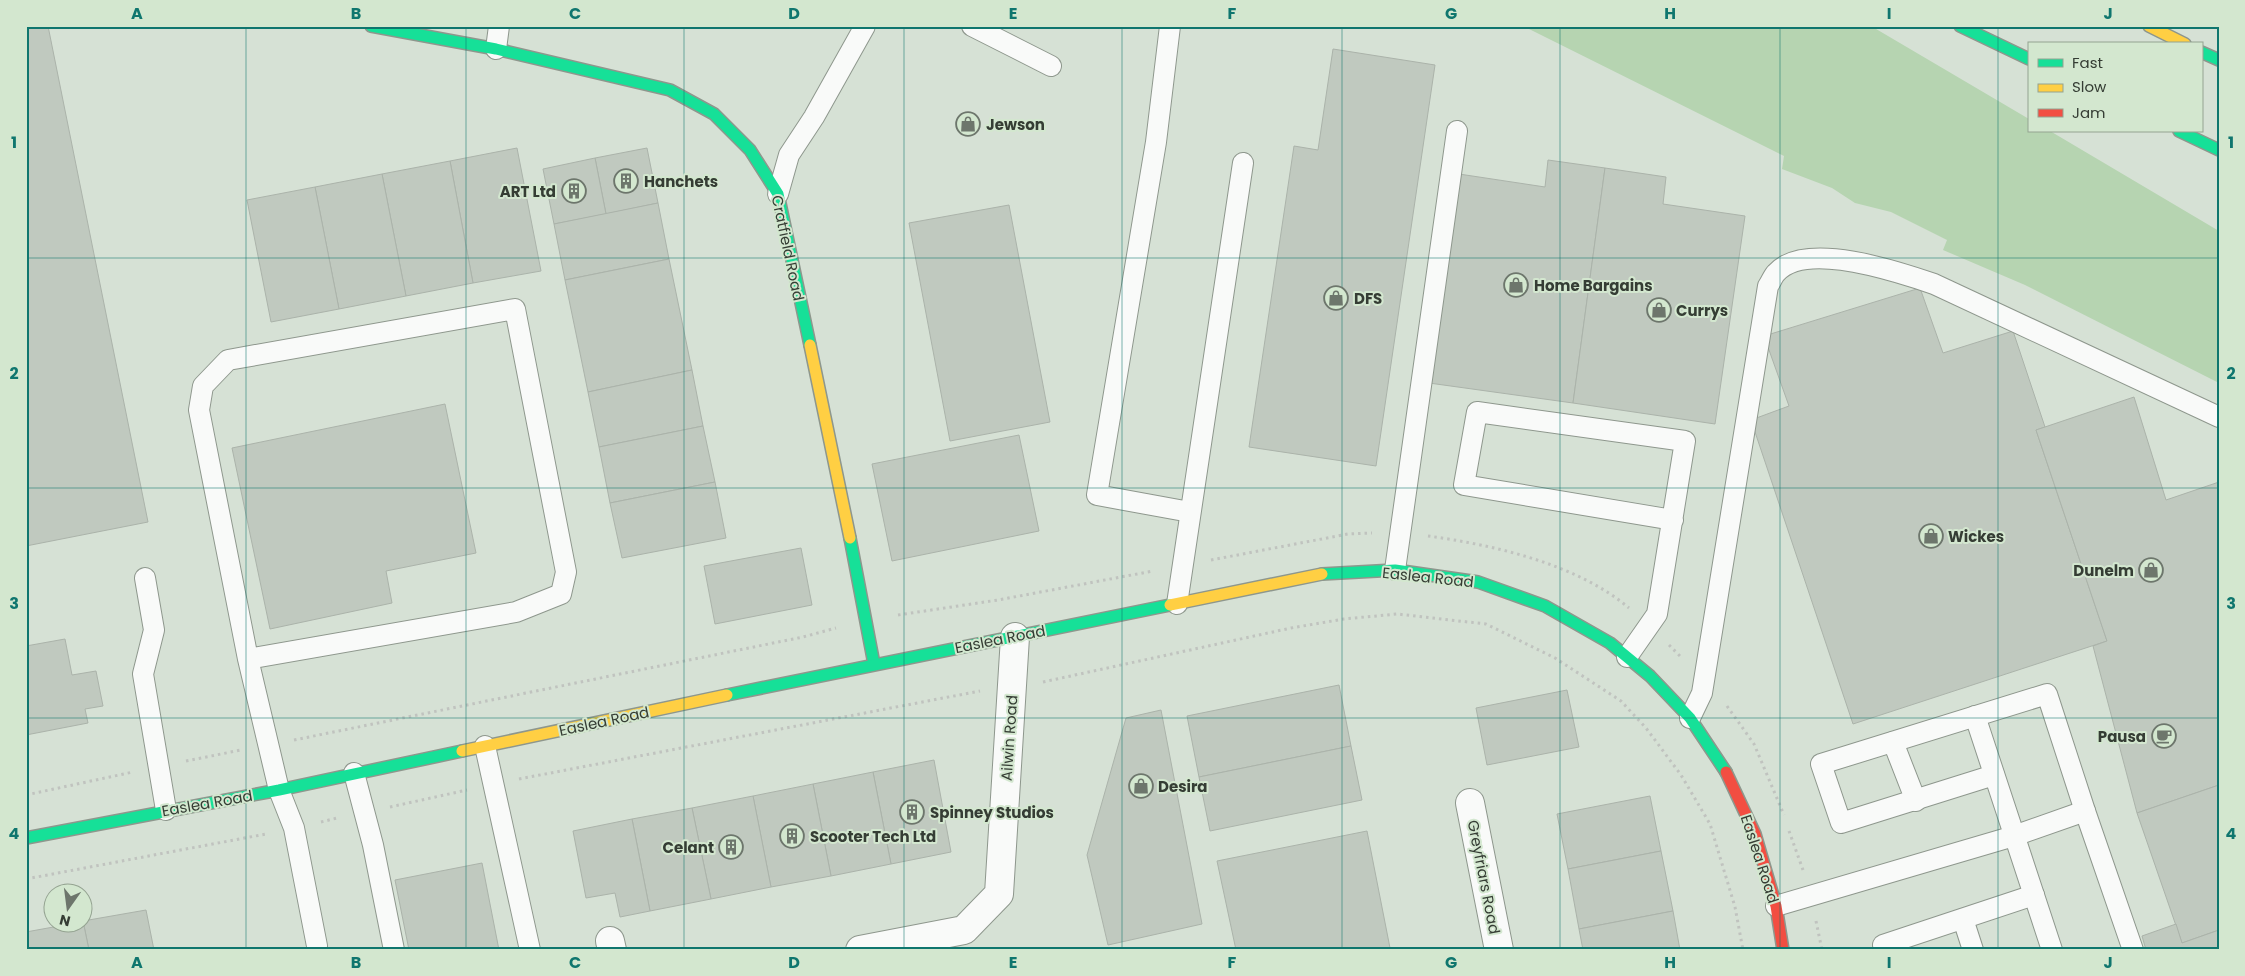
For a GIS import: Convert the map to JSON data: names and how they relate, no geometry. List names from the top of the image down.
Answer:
{
  "streets": {
    "main road": ["Cratfield Road", "Easlea Road"],
    "street": ["Ailwin Road", "Greyfriars Road"]
  },
  "crossings": [
    ["Cratfield Road", "Easlea Road"],
    ["Easlea Road", "Ailwin Road"]
  ],
  "places": {
    "shop": [
      "Jewson",
      "Home Bargains",
      "DFS",
      "Currys",
      "Wickes",
      "Dunelm",
      "Desira"
    ],
    "building": [
      "Hanchets",
      "ART Ltd",
      "Spinney Studios",
      "Scooter Tech Ltd",
      "Celant"
    ],
    "cafe": ["Pausa"]
  },
  "legend": ["Fast", "Slow", "Jam"],
  "north": "bottom",
  "grid": {
    "columns": [
      "A",
      "B",
      "C",
      "D",
      "E",
      "F",
      "G",
      "H",
      "I",
      "J"
    ],
    "rows": [
      "1",
      "2",
      "3",
      "4"
    ]
  }
}
